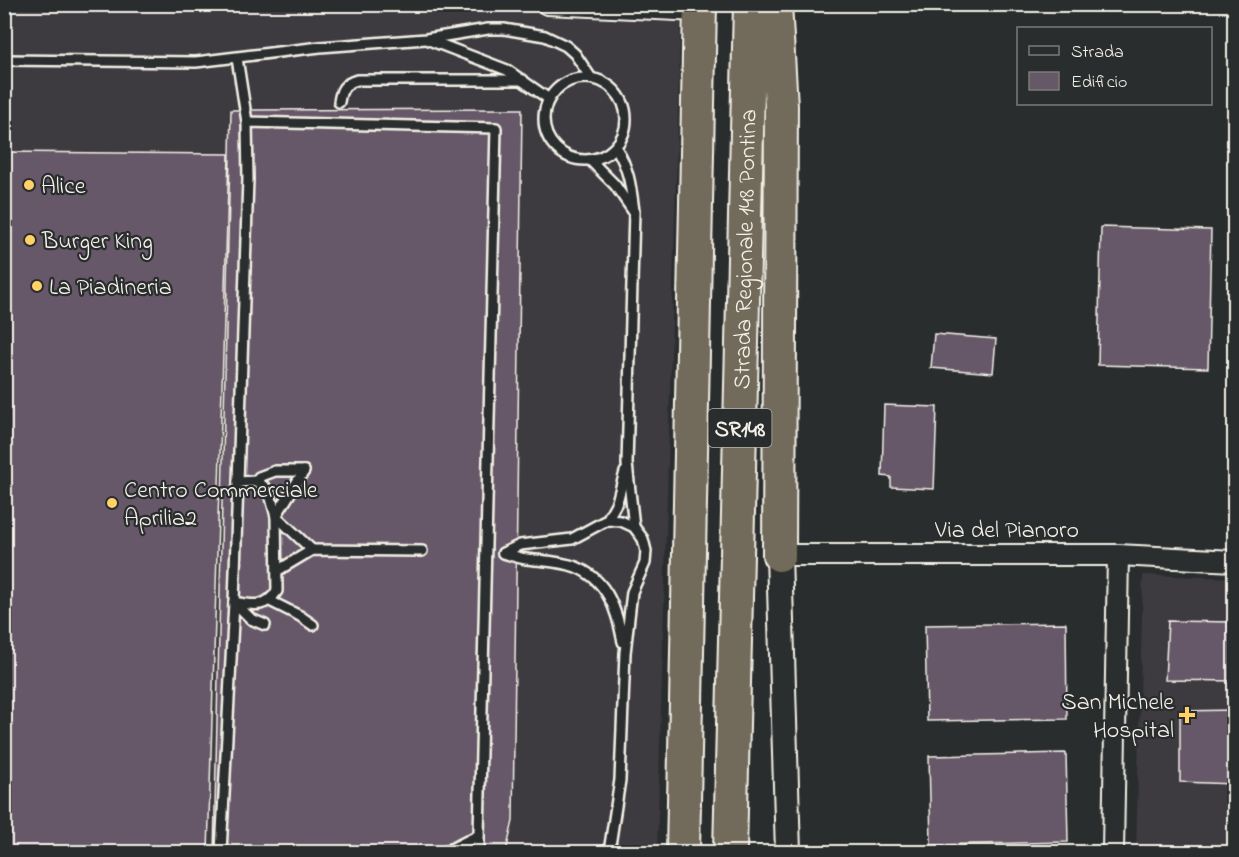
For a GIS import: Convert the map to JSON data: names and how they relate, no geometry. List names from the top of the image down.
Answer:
{
  "streets": {
    "highway": ["Strada Regionale 148 Pontina", "SR148"],
    "street": ["Via del Pianoro"]
  },
  "places": {
    "other": [
      "Alice",
      "Burger King",
      "La Piadineria",
      "Centro Commerciale Aprilia2"
    ],
    "health": ["San Michele Hospital"]
  },
  "legend": ["Strada", "Edificio"]
}
